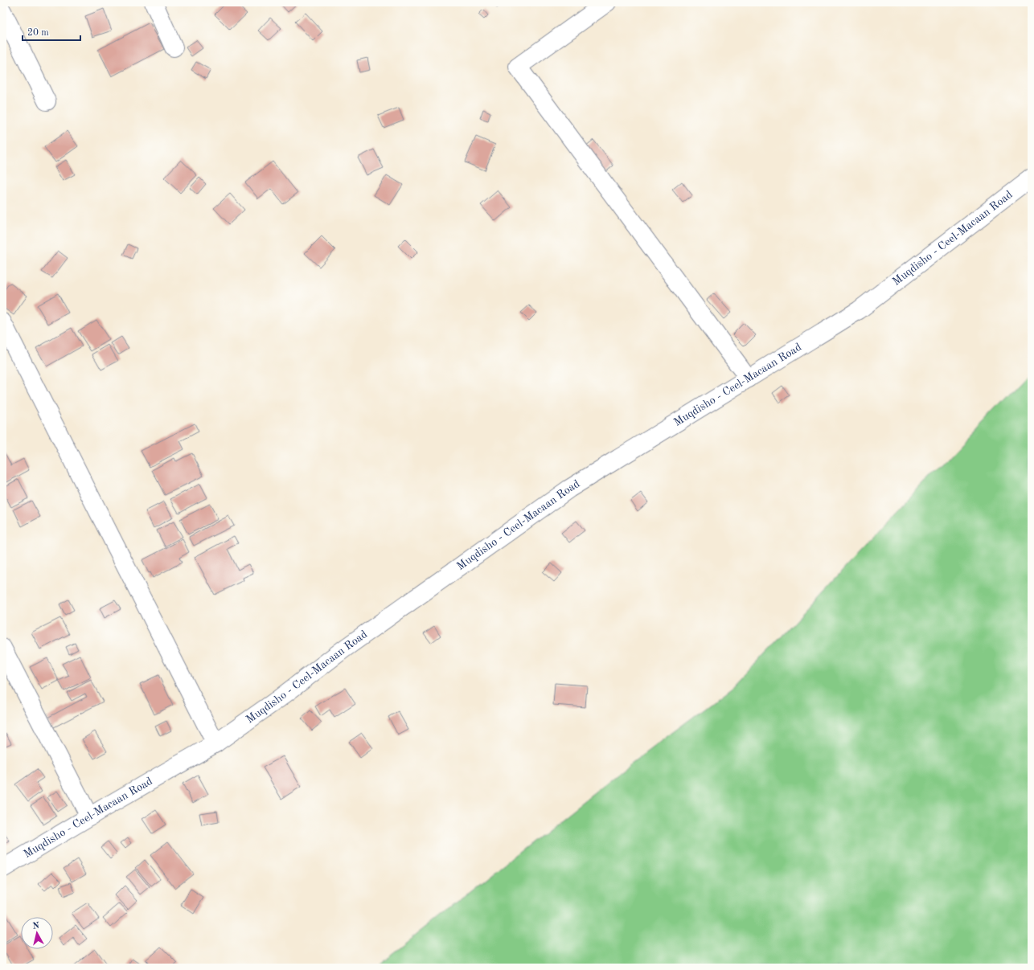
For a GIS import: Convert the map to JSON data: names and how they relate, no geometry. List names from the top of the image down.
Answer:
{
  "streets": {
    "street": ["Muqdisho - Ceel-Macaan Road"]
  },
  "scale_bar": "20 m",
  "north": "top"
}
